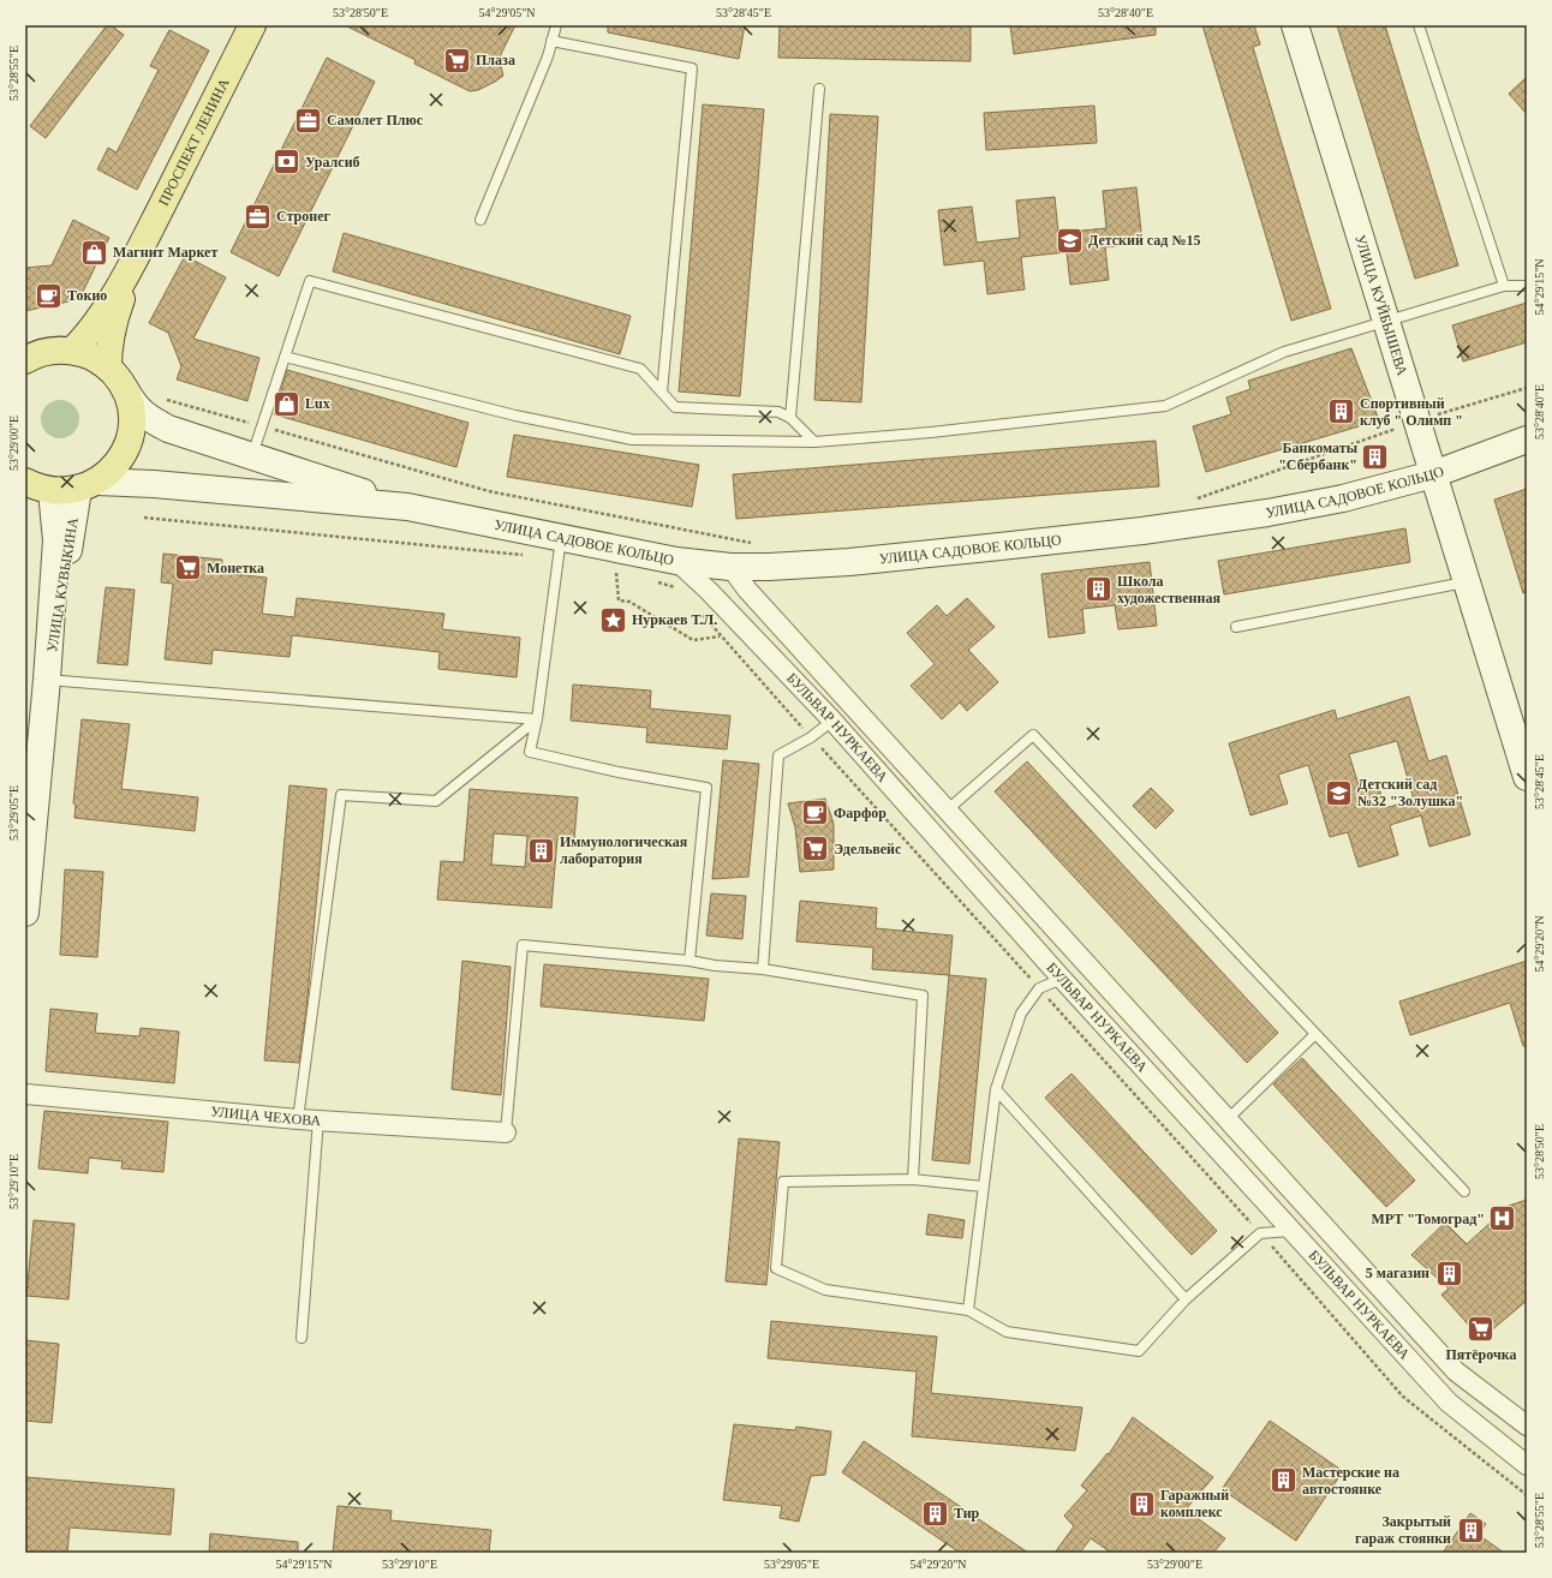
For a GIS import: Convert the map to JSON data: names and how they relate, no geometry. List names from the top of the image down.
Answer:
{
  "streets": {
    "main road": [
      "ПРОСПЕКТ ЛЕНИНА",
      "УЛИЦА КУЙБЫШЕВА",
      "УЛИЦА САДОВОЕ КОЛЬЦО",
      "УЛИЦА КУВЫКИНА"
    ],
    "street": ["БУЛЬВАР НУРКАЕВА", "УЛИЦА ЧЕХОВА"]
  },
  "crossings": [
    ["УЛИЦА КУЙБЫШЕВА", "УЛИЦА САДОВОЕ КОЛЬЦО"],
    ["УЛИЦА САДОВОЕ КОЛЬЦО", "УЛИЦА КУВЫКИНА"],
    ["УЛИЦА САДОВОЕ КОЛЬЦО", "БУЛЬВАР НУРКАЕВА"]
  ],
  "places": {
    "supermarket": [
      "Плаза",
      "Монетка",
      "Эдельвейс",
      "Пятёрочка"
    ],
    "office": ["Самолет Плюс", "Стронег"],
    "bank": ["Уралсиб"],
    "school or university": ["Детский сад №15", "Детский сад №32 \"Золушка\""],
    "shop": ["Магнит Маркет", "Lux"],
    "cafe": ["Токио", "Фарфор"],
    "building": [
      "Спортивный клуб \" Олимп \"",
      "Банкоматы \"Сбербанк\"",
      "Школа художественная",
      "Иммунологическая лаборатория",
      "5 магазин",
      "Мастерские на автостоянке",
      "Гаражный комплекс",
      "Тир",
      "Закрытый гараж стоянки"
    ],
    "place": ["Нуркаев Т.Л."],
    "hospital": ["МРТ \"Томоград\""]
  },
  "coordinates": [
    "53°28'50\"E",
    "54°29'05\"N",
    "53°28'45\"E",
    "53°28'40\"E",
    "53°28'55\"E",
    "54°29'15\"N",
    "53°29'00\"E",
    "53°29'05\"E",
    "54°29'20\"N",
    "53°29'10\"E"
  ]
}
